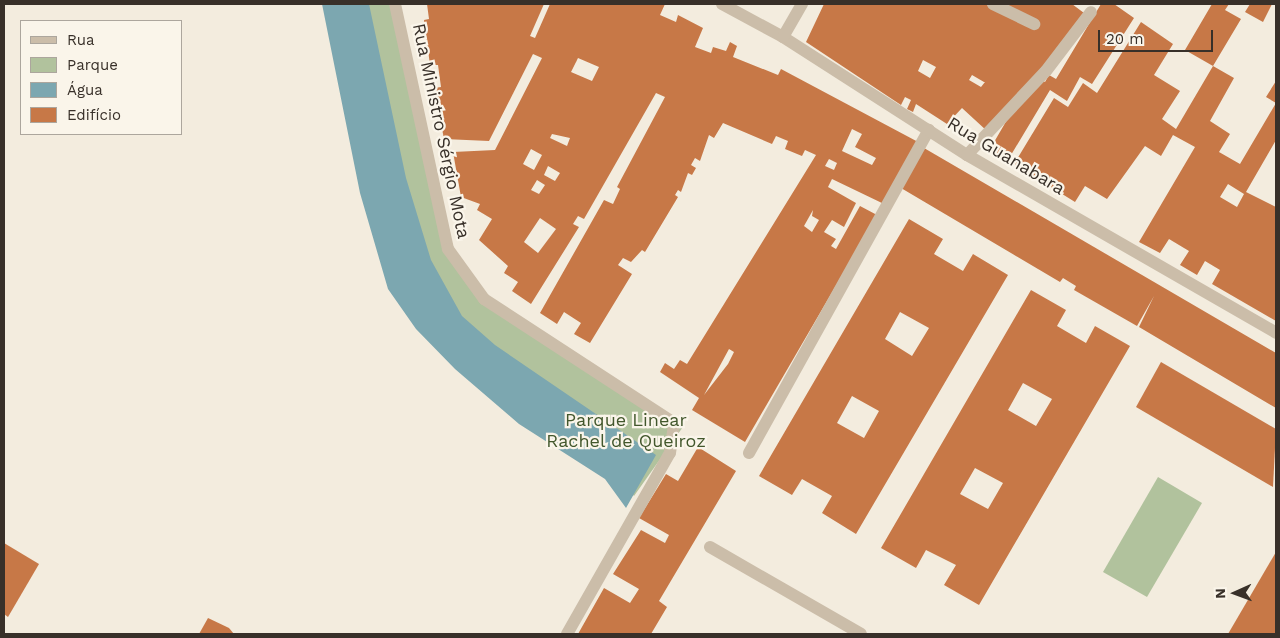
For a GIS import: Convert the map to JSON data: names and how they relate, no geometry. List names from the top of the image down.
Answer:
{
  "streets": {
    "street": ["Rua Ministro Sérgio Mota", "Rua Guanabara"]
  },
  "parks": ["Parque Linear Rachel de Queiroz"],
  "legend": [
    "Rua",
    "Parque",
    "Água",
    "Edifício"
  ],
  "scale_bar": "20 m",
  "north": "left"
}
